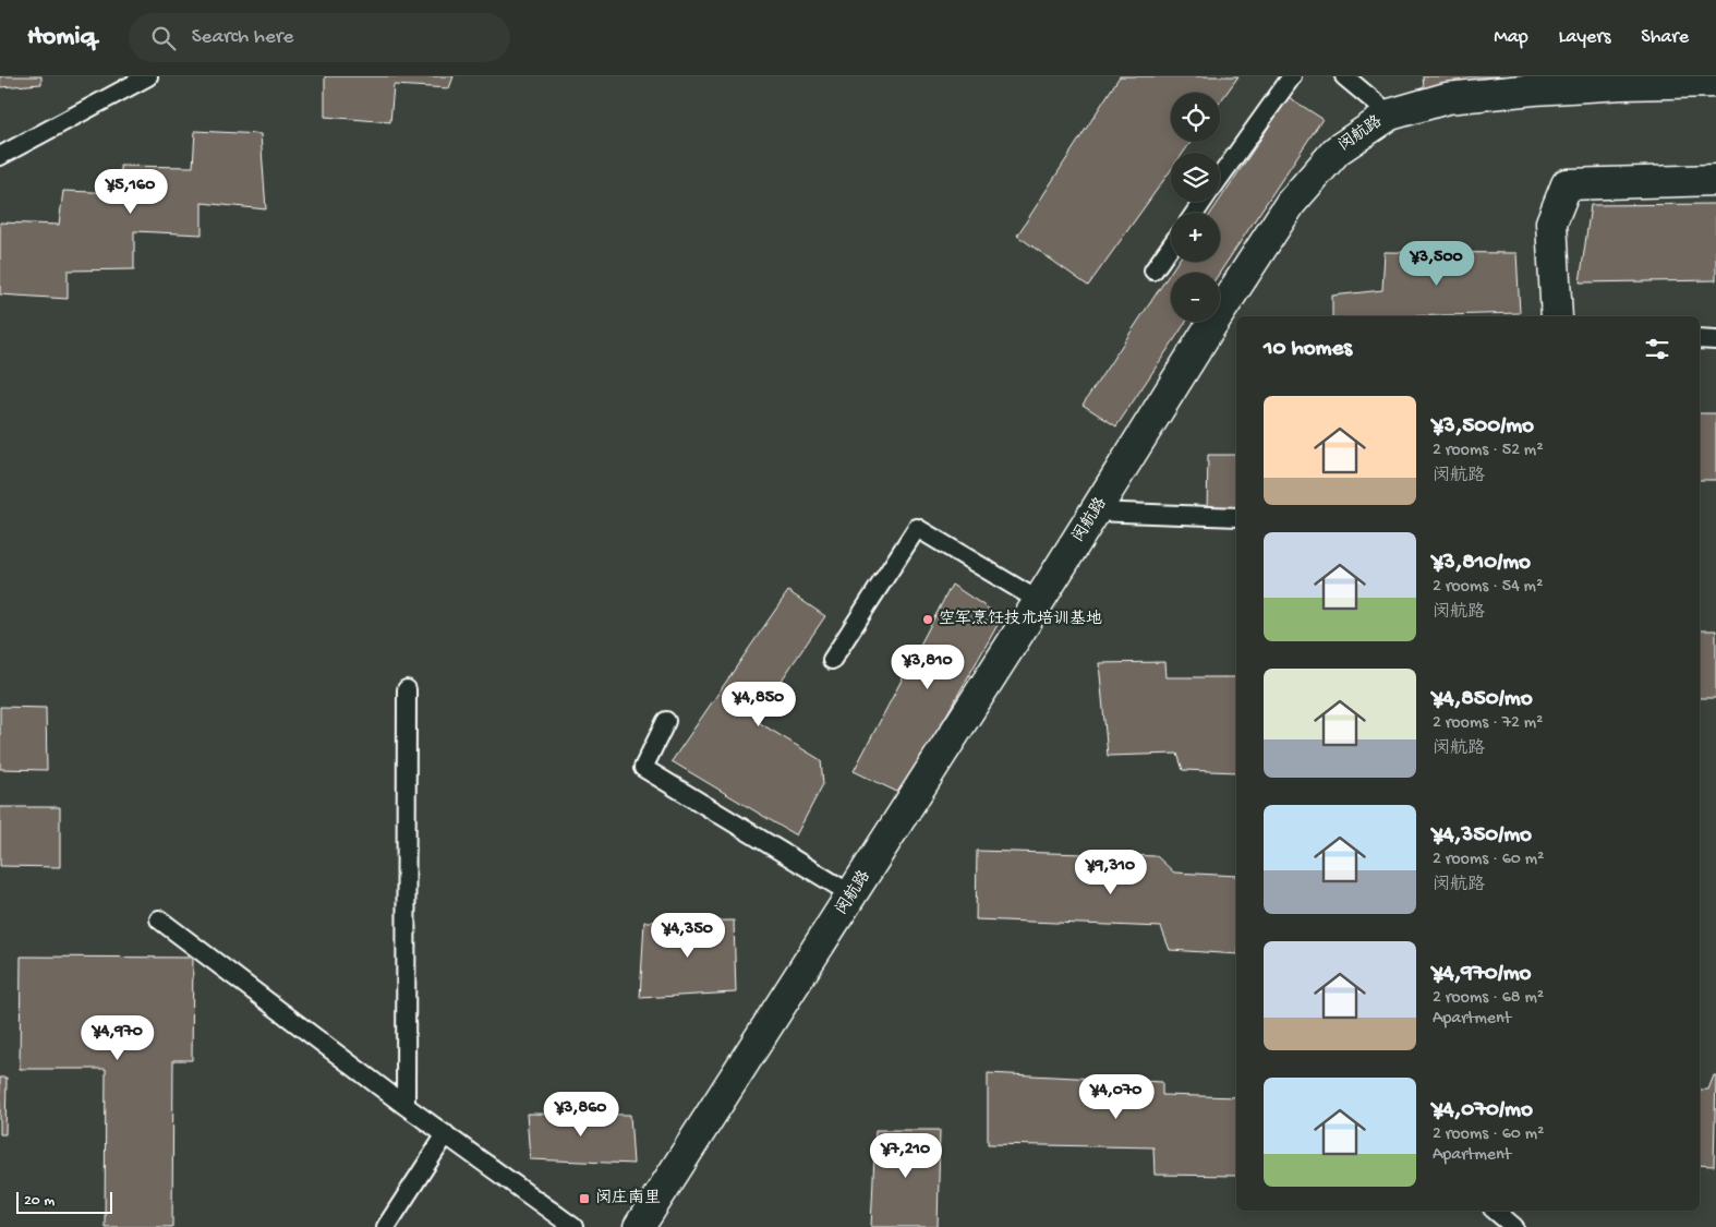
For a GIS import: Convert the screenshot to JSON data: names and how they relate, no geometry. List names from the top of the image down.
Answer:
{
  "streets": {
    "street": ["闵航路"]
  },
  "places": {
    "other": ["空军烹饪技术培训基地"],
    "transit": ["闵庄南里"]
  },
  "scale_bar": "20 m",
  "page": {
    "header": "Homiq",
    "search": "Search here",
    "nav": ["Map", "Layers", "Share"],
    "map_buttons": ["+", "−"],
    "price": [
      "¥5,160",
      "¥3,500",
      "¥3,810",
      "¥4,850",
      "¥9,310",
      "¥4,350",
      "¥4,970",
      "¥4,070",
      "¥3,860",
      "¥7,210"
    ],
    "heading": "10 homes",
    "list": [
      {
        "name": "¥3,500/mo",
        "note": "2 rooms · 52 m² · 闵航路"
      },
      {
        "name": "¥3,810/mo",
        "note": "2 rooms · 54 m² · 闵航路"
      },
      {
        "name": "¥4,850/mo",
        "note": "2 rooms · 72 m² · 闵航路"
      },
      {
        "name": "¥4,350/mo",
        "note": "2 rooms · 60 m² · 闵航路"
      },
      {
        "name": "¥4,970/mo",
        "note": "2 rooms · 68 m² · Apartment"
      },
      {
        "name": "¥4,070/mo",
        "note": "2 rooms · 60 m² · Apartment"
      }
    ],
    "scale": "20 m"
  }
}
